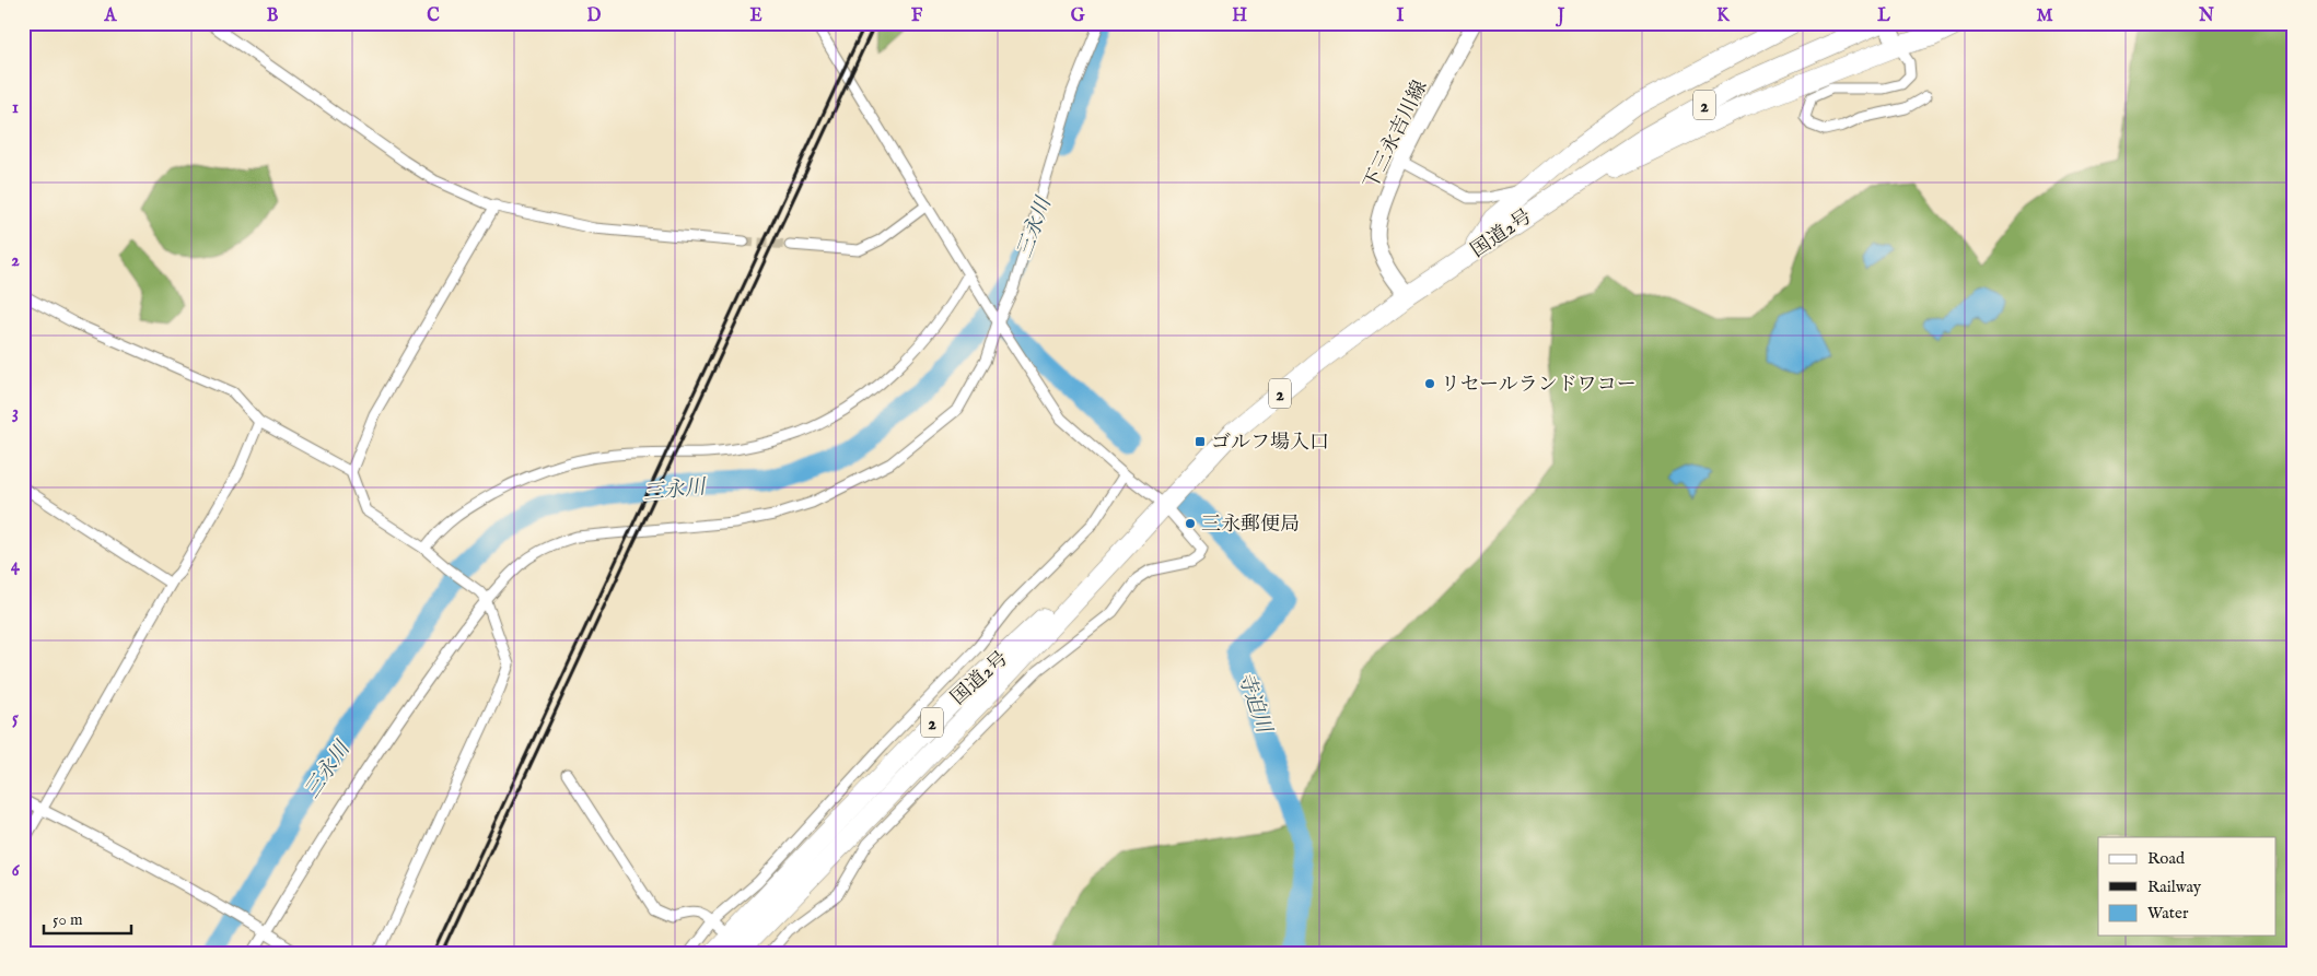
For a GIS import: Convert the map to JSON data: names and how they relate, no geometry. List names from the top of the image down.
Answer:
{
  "streets": {
    "highway": ["2", "国道2号"],
    "main road": ["下三永吉川線"]
  },
  "crossings": [
    ["下三永吉川線", "国道2号"]
  ],
  "water": ["三永川", "寺迫川"],
  "places": {
    "other": ["リセールランドワコー", "三永郵便局"],
    "transit": ["ゴルフ場入口"]
  },
  "legend": ["Road", "Railway", "Water"],
  "scale_bar": "50 m",
  "grid": {
    "columns": [
      "A",
      "B",
      "C",
      "D",
      "E",
      "F",
      "G",
      "H",
      "I",
      "J",
      "K",
      "L",
      "M",
      "N"
    ],
    "rows": [
      "1",
      "2",
      "3",
      "4",
      "5",
      "6"
    ]
  }
}
